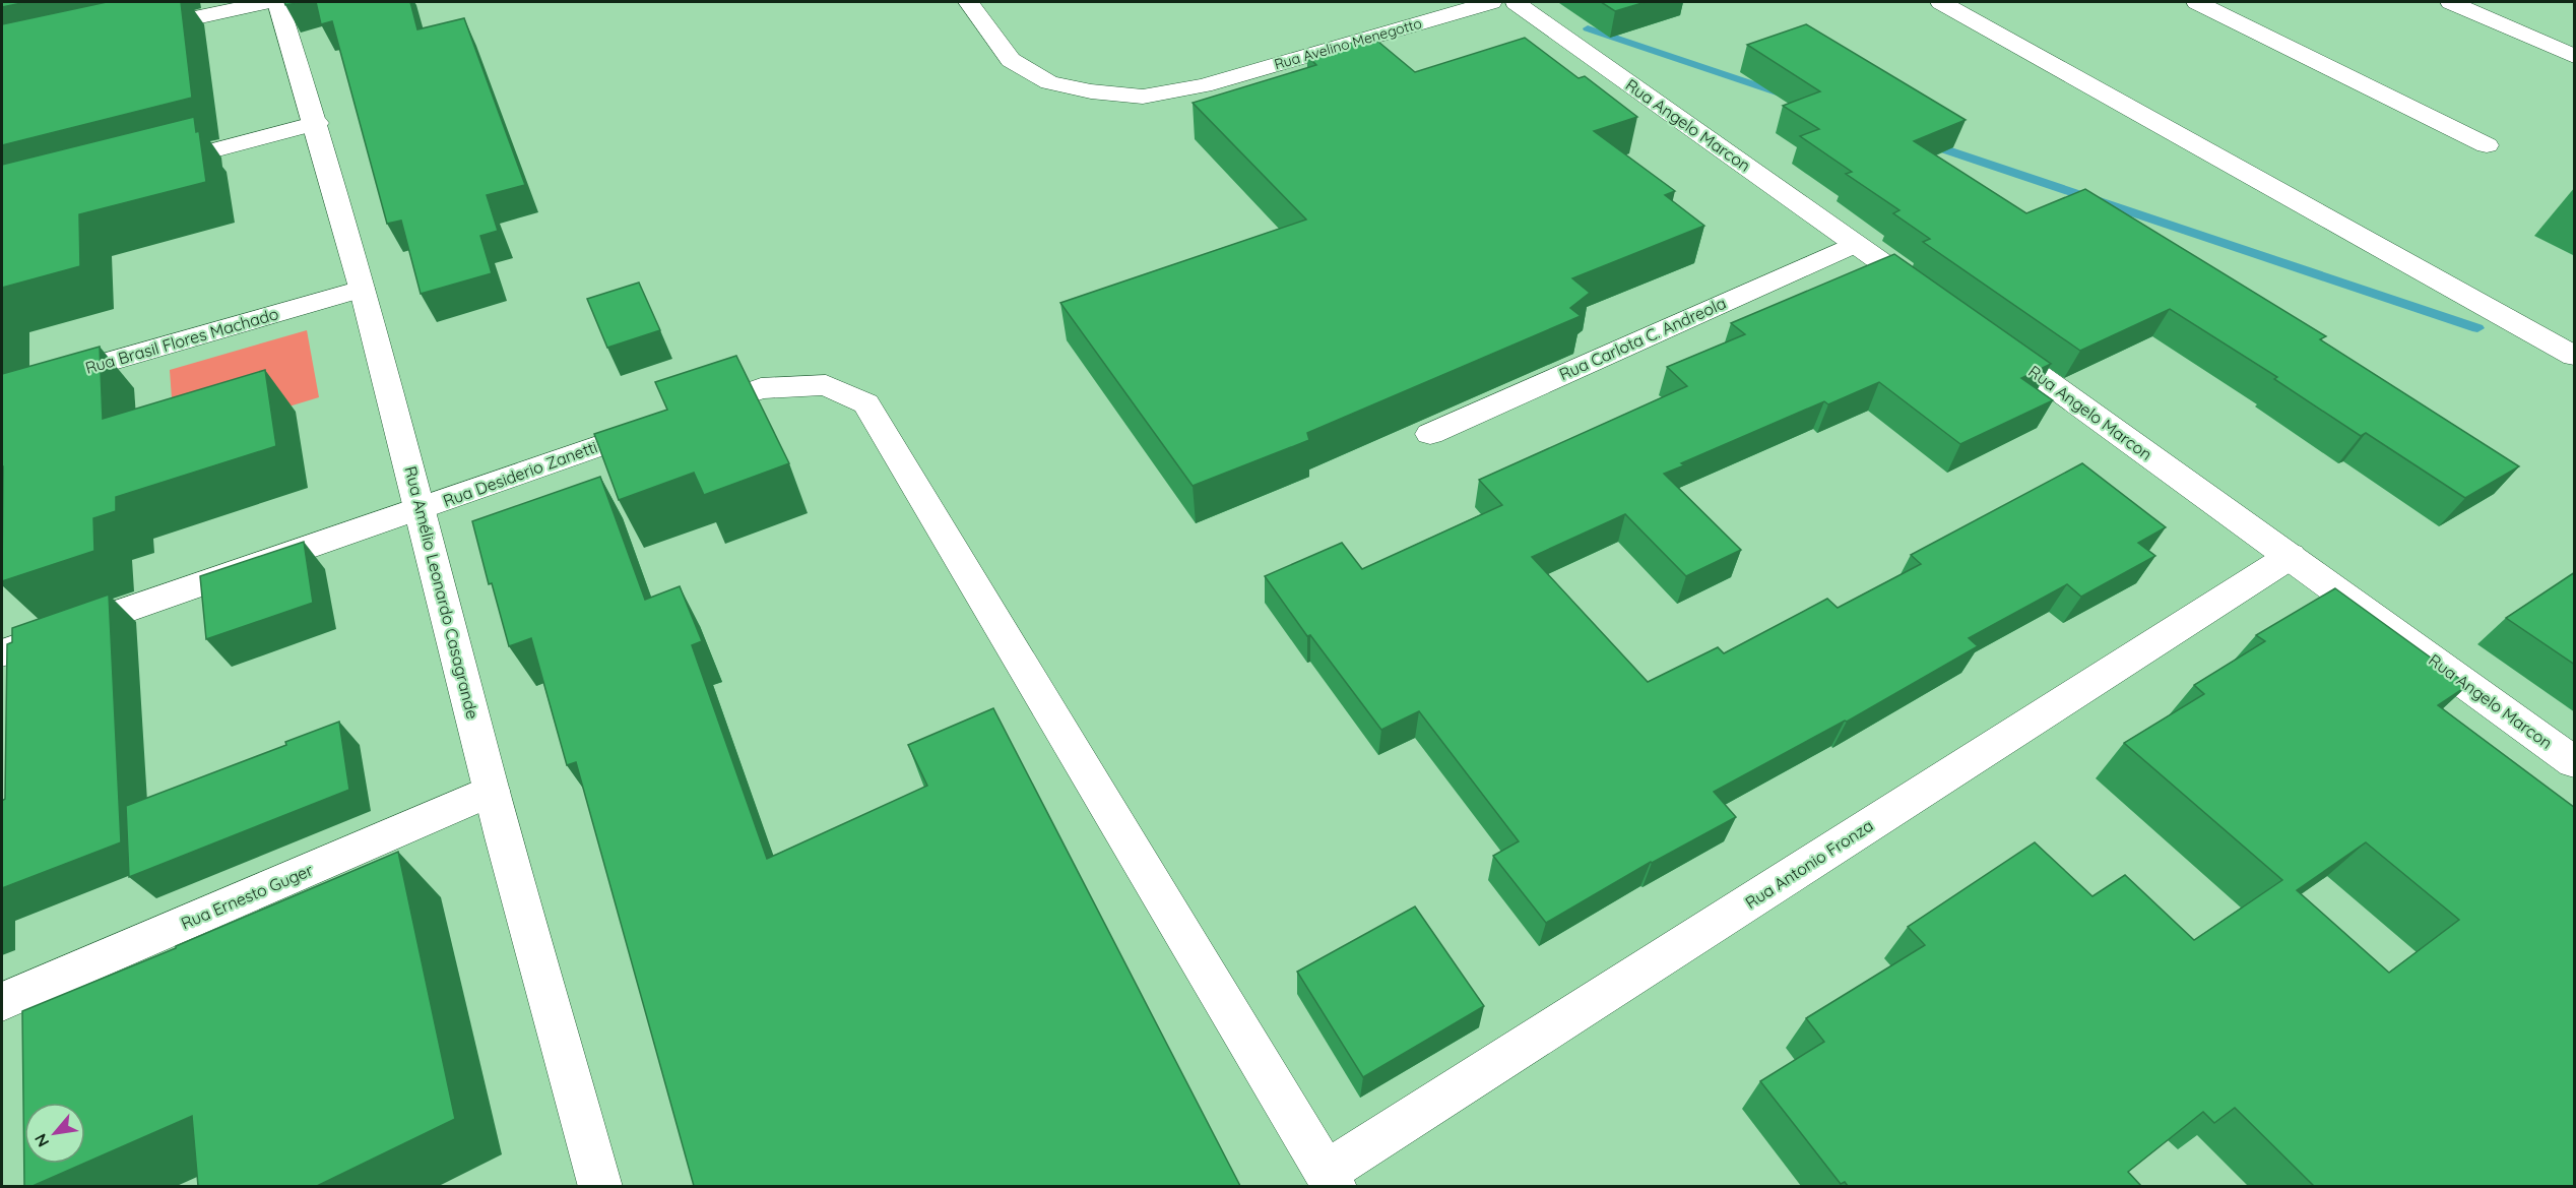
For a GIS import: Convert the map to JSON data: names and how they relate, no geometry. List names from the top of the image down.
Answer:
{
  "streets": {
    "street": [
      "Rua Avelino Menegotto",
      "Rua Angelo Marcon",
      "Rua Carlota C. Andreola",
      "Rua Brasil Flores Machado",
      "Rua Desiderio Zanetti",
      "Rua Amélio Leonardo Casagrande",
      "Rua Antonio Fronza",
      "Rua Ernesto Guger"
    ]
  },
  "crossings": [
    ["Rua Angelo Marcon", "Rua Carlota C. Andreola"],
    ["Rua Angelo Marcon", "Rua Antonio Fronza"],
    ["Rua Brasil Flores Machado", "Rua Amélio Leonardo Casagrande"],
    ["Rua Desiderio Zanetti", "Rua Amélio Leonardo Casagrande"],
    ["Rua Desiderio Zanetti", "Rua Antonio Fronza"],
    ["Rua Amélio Leonardo Casagrande", "Rua Ernesto Guger"]
  ],
  "north": "bottom left"
}
